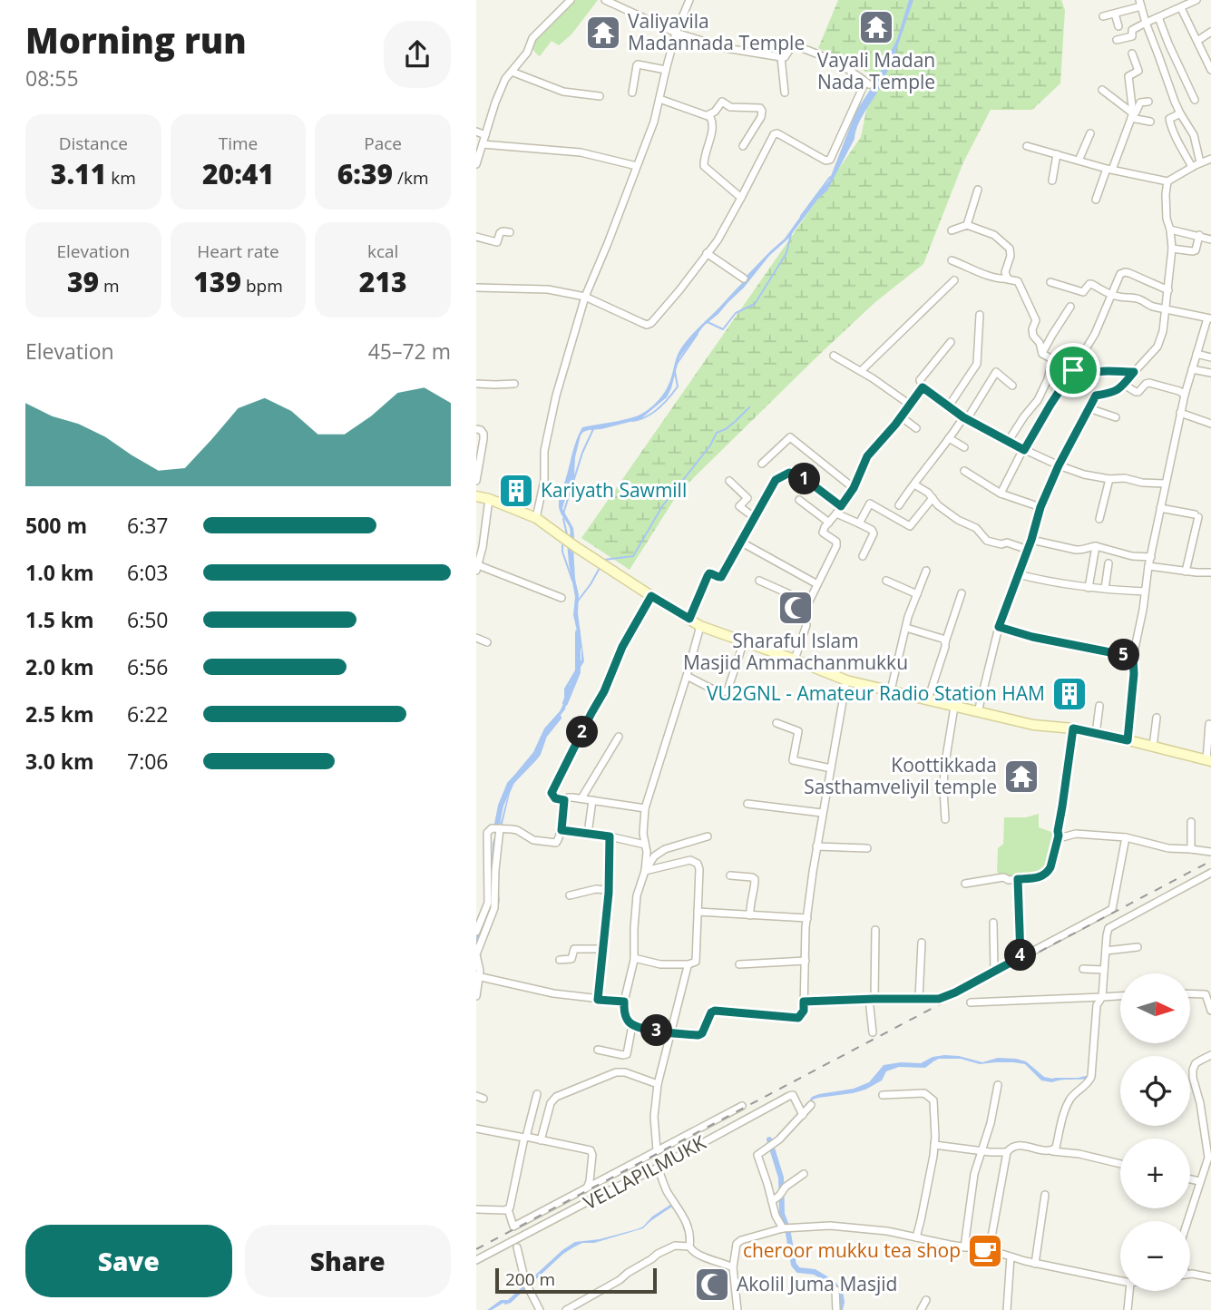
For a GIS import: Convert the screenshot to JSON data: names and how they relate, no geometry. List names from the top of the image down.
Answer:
{
  "streets": {
    "street": ["VELLAPILMUKK"]
  },
  "places": {
    "temple": ["Vayali Madan Nada Temple", "Valiyavila Madannada Temple", "Koottikkada Sasthamveliyil temple"],
    "building": ["Kariyath Sawmill", "VU2GNL - Amateur Radio Station HAM"],
    "mosque": ["Sharaful Islam Masjid Ammachanmukku", "Akolil Juma Masjid"],
    "cafe": ["cheroor mukku tea shop"]
  },
  "scale_bar": "200 m",
  "north": "right",
  "page": {
    "heading": ["Morning run", "08:55"],
    "stats": [
      ["Distance", "3.11 km"],
      ["Time", "20:41"],
      ["Pace", "6:39 /km"],
      ["Elevation", "39 m"],
      ["Heart rate", "139 bpm"],
      ["kcal", "213"]
    ],
    "chart": ["Elevation", "45–72 m"],
    "pins": [
      "1",
      "5",
      "2",
      "4",
      "3"
    ],
    "list": [
      {
        "name": "500 m",
        "note": "6:37"
      },
      {
        "name": "1.0 km",
        "note": "6:03"
      },
      {
        "name": "1.5 km",
        "note": "6:50"
      },
      {
        "name": "2.0 km",
        "note": "6:56"
      },
      {
        "name": "2.5 km",
        "note": "6:22"
      },
      {
        "name": "3.0 km",
        "note": "7:06"
      }
    ],
    "map_buttons": ["+", "−"],
    "buttons": ["Save", "Share"],
    "scale": "200 m"
  }
}
